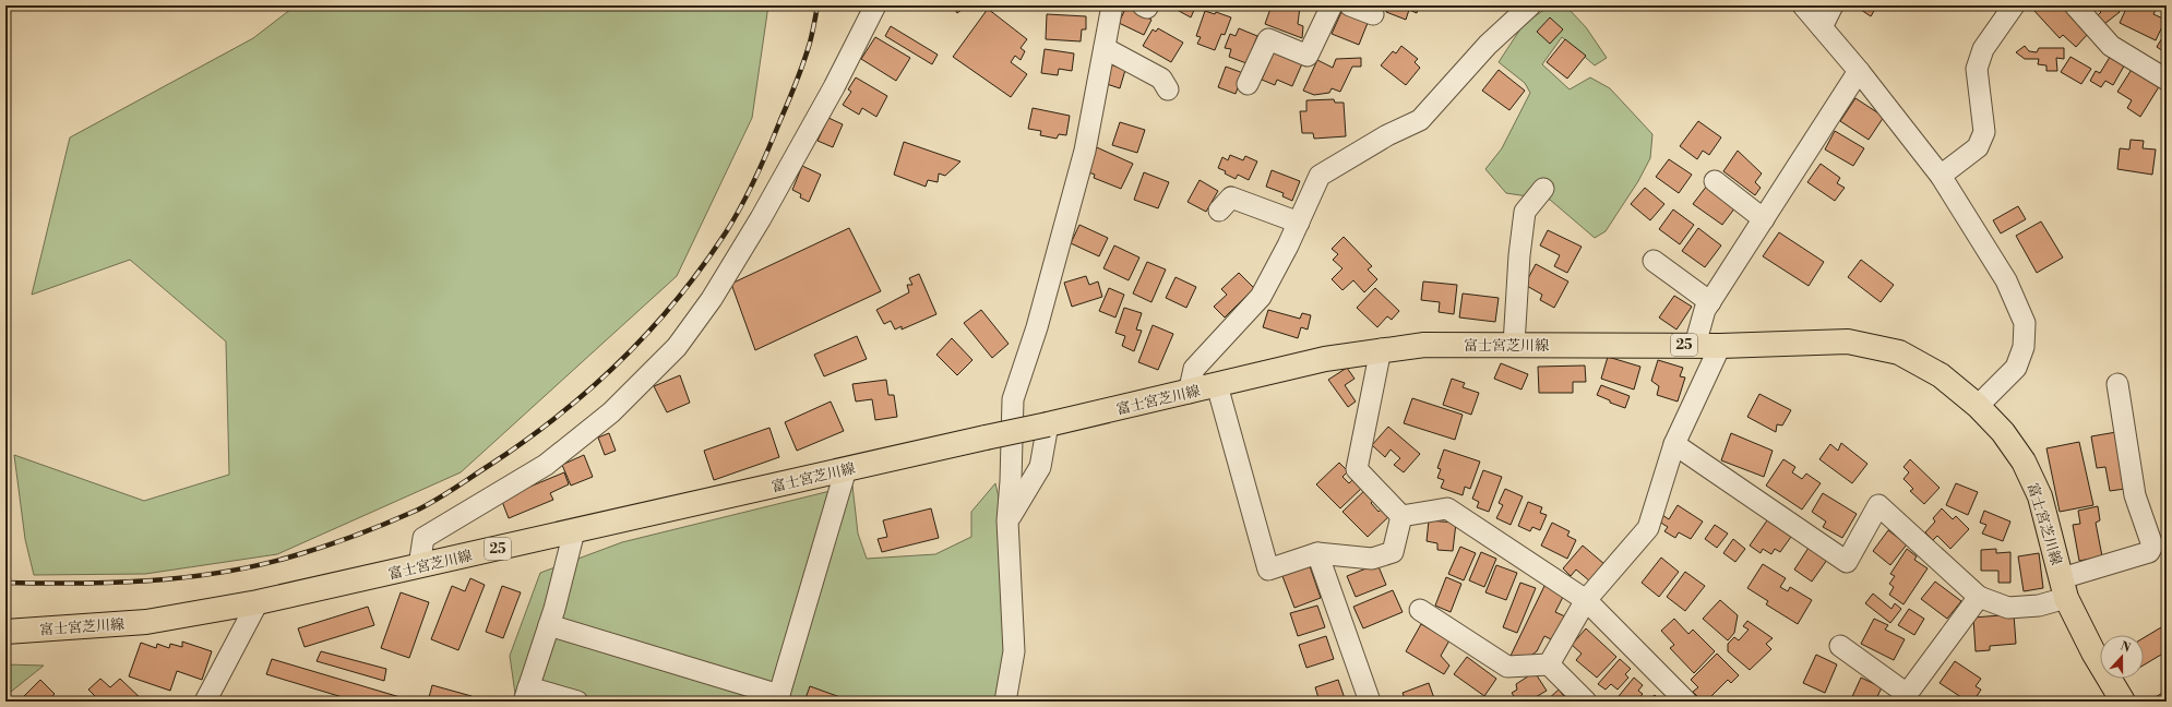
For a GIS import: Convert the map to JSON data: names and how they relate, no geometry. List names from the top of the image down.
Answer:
{
  "streets": {
    "main road": ["富士宮芝川線", "25"]
  },
  "north": "top"
}
